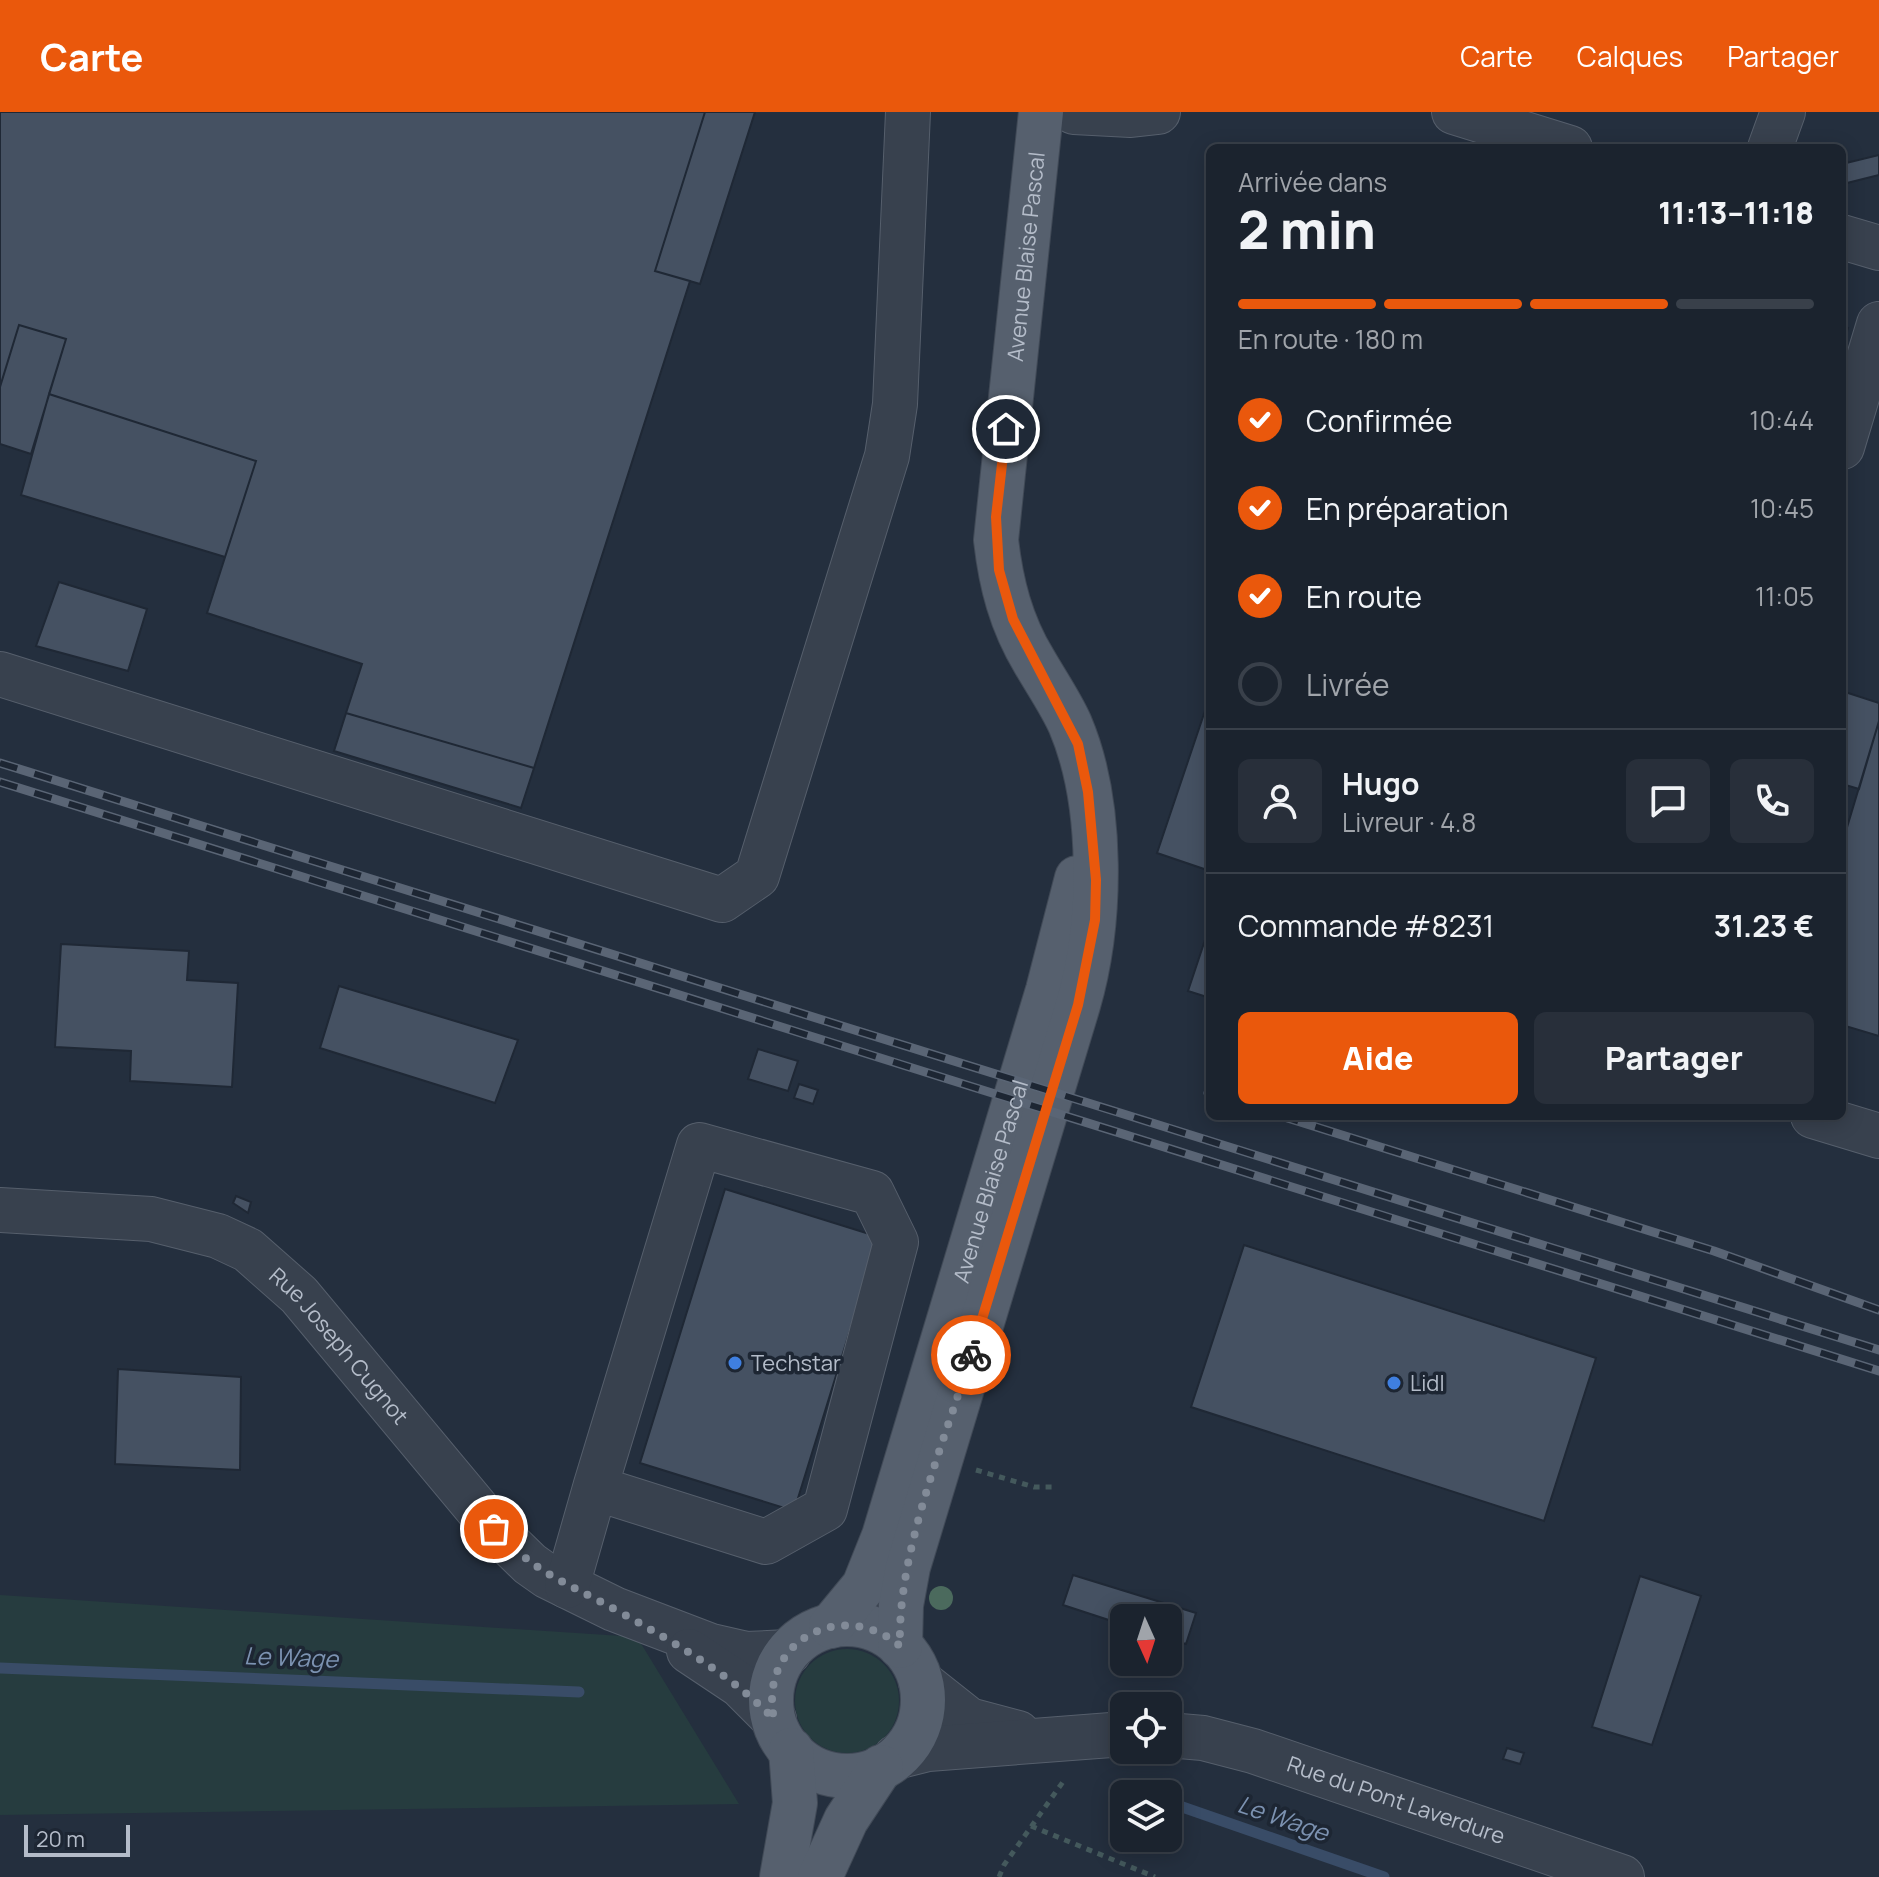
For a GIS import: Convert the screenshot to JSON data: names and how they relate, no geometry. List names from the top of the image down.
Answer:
{
  "streets": {
    "main road": ["Avenue Blaise Pascal"],
    "street": ["Rue Joseph Cugnot", "Rue du Pont Laverdure"]
  },
  "crossings": [
    ["Avenue Blaise Pascal", "Rue Joseph Cugnot"]
  ],
  "water": ["Le Wage"],
  "places": ["Techstar", "Lidl"],
  "scale_bar": "20 m",
  "north": "bottom",
  "page": {
    "header": "Carte",
    "nav": ["Carte", "Calques", "Partager"],
    "heading": ["2 min", "Arrivée dans", "11:13–11:18"],
    "panel": [
      "Hugo",
      "Livreur · 4.8",
      "Commande #8231",
      "31.23 €"
    ],
    "bar": "En route · 180 m",
    "list": [
      ["Confirmée", "10:44"],
      ["En préparation", "10:45"],
      ["En route", "11:05"],
      "Livrée"
    ],
    "buttons": ["Aide", "Partager"],
    "scale": "20 m"
  }
}
